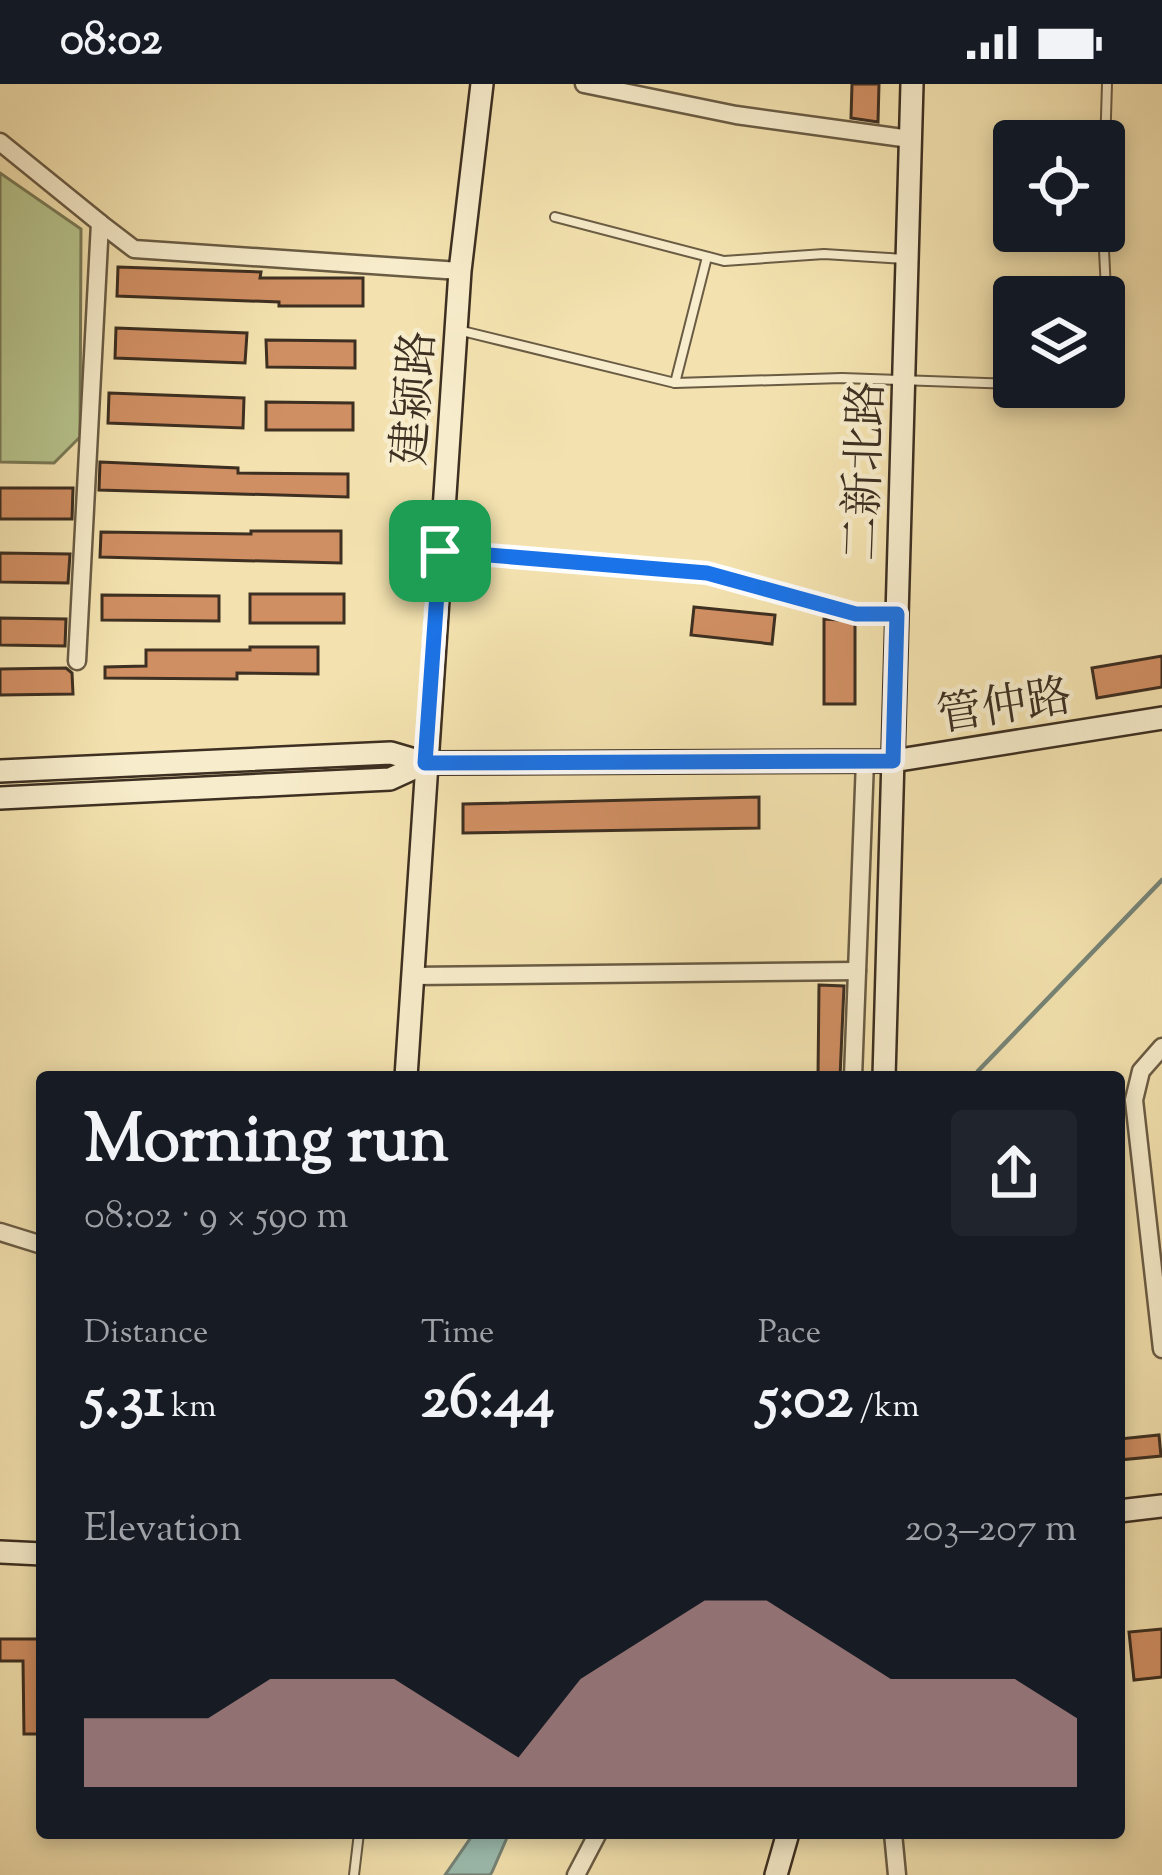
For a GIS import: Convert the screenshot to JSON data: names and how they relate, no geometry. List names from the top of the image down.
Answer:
{
  "streets": {
    "street": ["建颍路", "二新北路", "管仲路"]
  },
  "crossings": [
    ["建颍路", "管仲路"],
    ["二新北路", "管仲路"]
  ],
  "page": {
    "status": "08:02",
    "heading": ["Morning run", "08:02 · 9 × 590 m"],
    "stats": [
      ["Distance", "5.31 km"],
      ["Time", "26:44"],
      ["Pace", "5:02 /km"]
    ],
    "chart": ["Elevation", "203–207 m"]
  }
}
